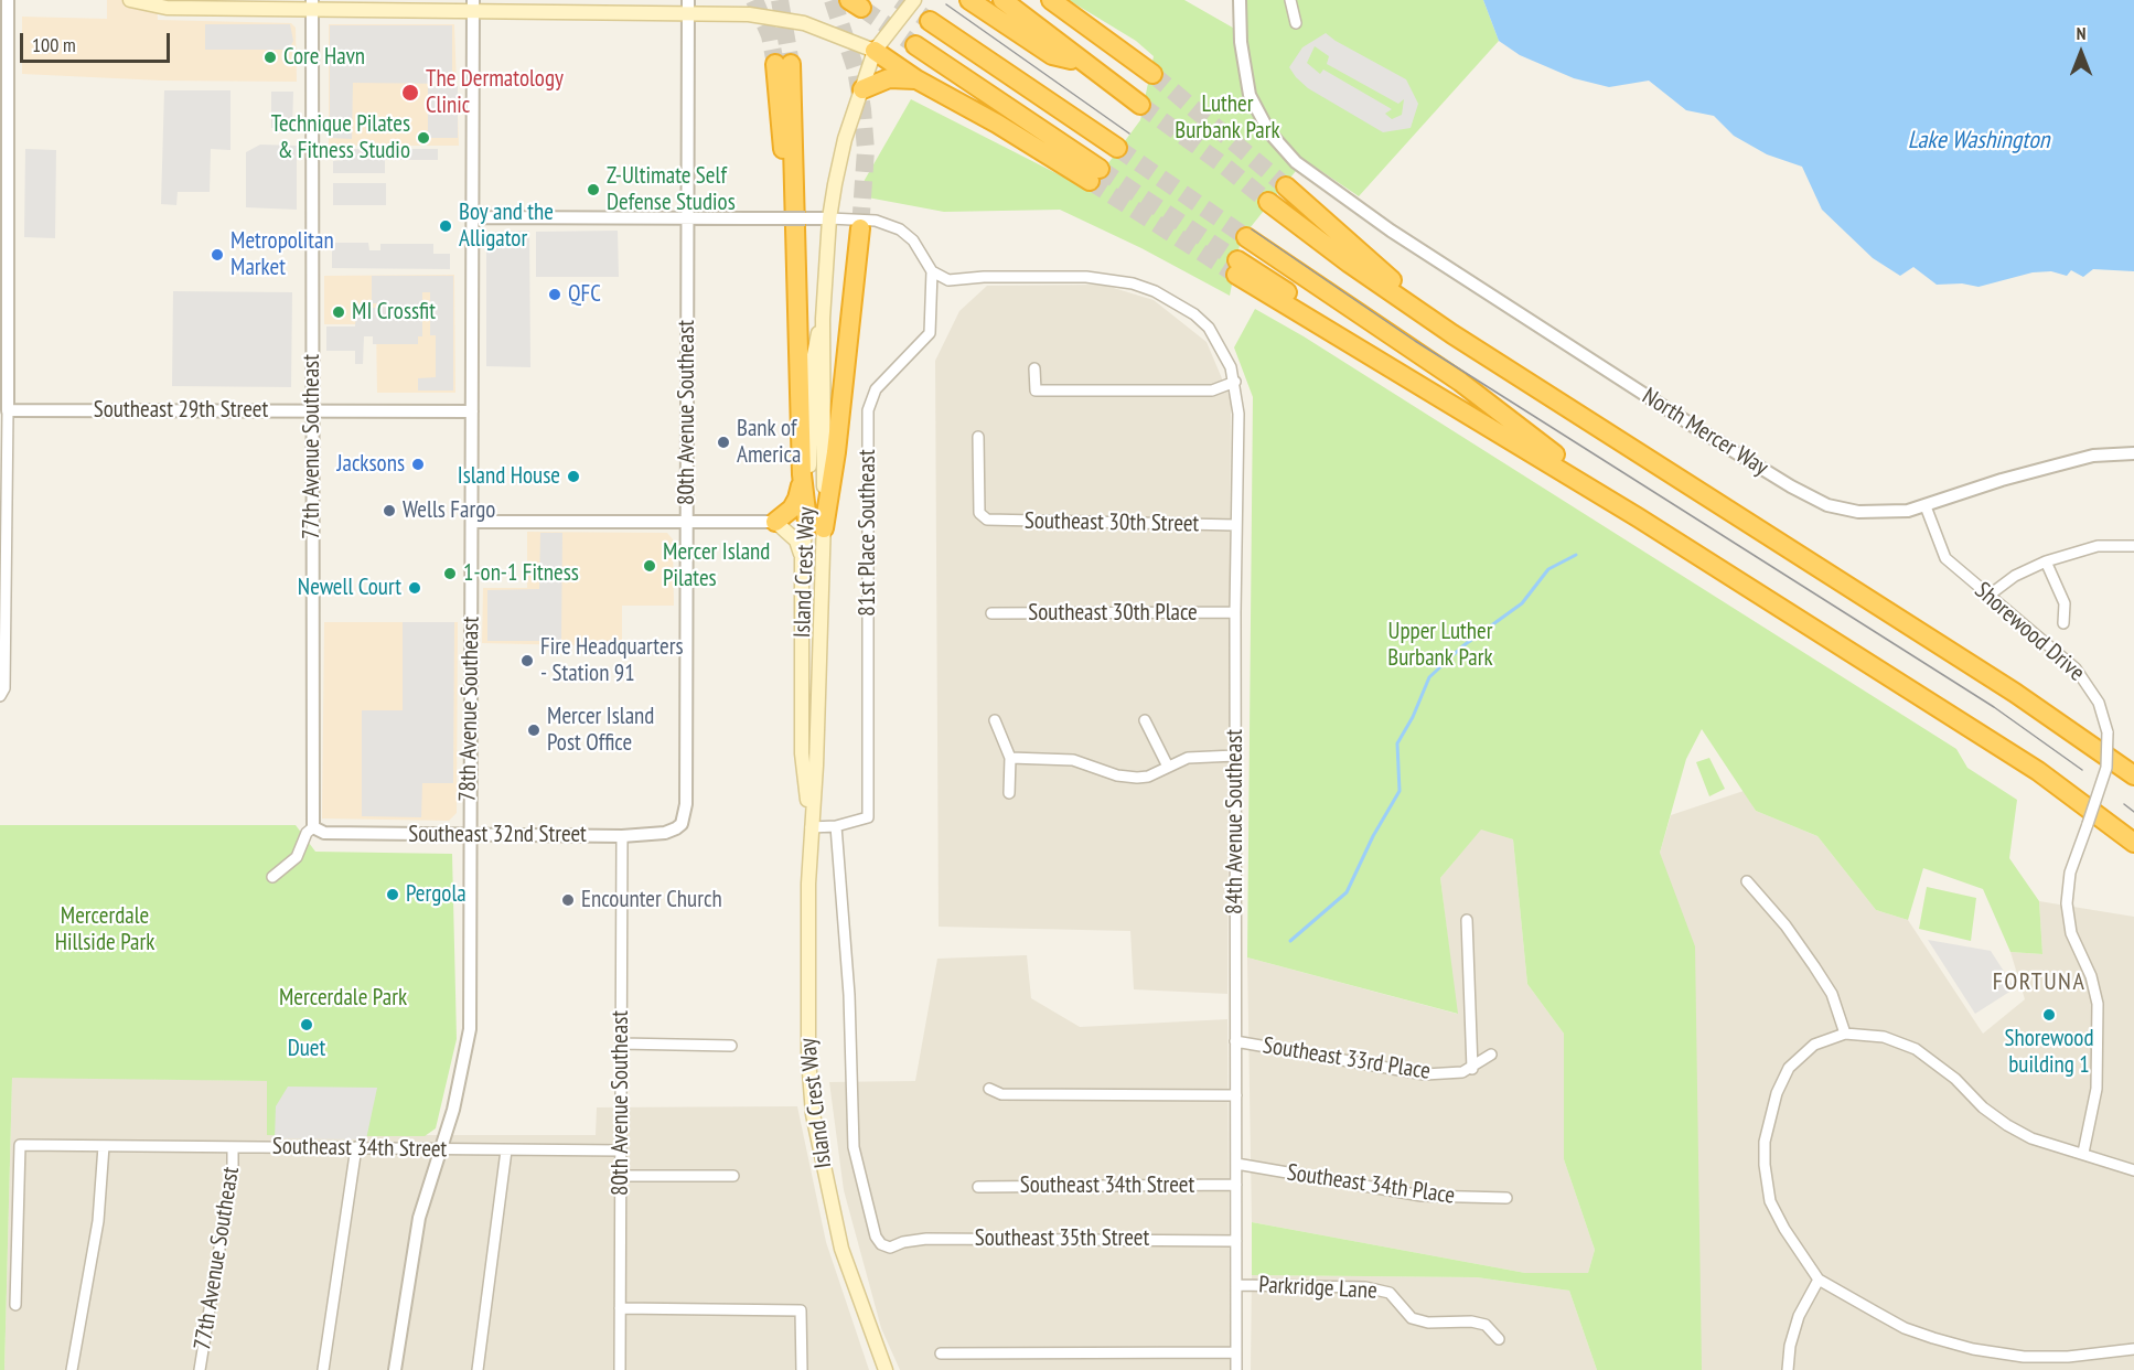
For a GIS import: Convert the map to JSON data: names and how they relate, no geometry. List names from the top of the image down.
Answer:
{
  "streets": {
    "main road": ["Island Crest Way"],
    "street": [
      "Southeast 29th Street",
      "80th Avenue Southeast",
      "North Mercer Way",
      "77th Avenue Southeast",
      "Southeast 30th Street",
      "81st Place Southeast",
      "Southeast 30th Place",
      "Shorewood Drive",
      "78th Avenue Southeast",
      "84th Avenue Southeast",
      "Southeast 32nd Street",
      "Southeast 33rd Place",
      "Southeast 34th Street",
      "Southeast 34th Place",
      "Southeast 35th Street",
      "Parkridge Lane"
    ]
  },
  "crossings": [
    ["Southeast 29th Street", "77th Avenue Southeast"],
    ["Southeast 29th Street", "78th Avenue Southeast"],
    ["80th Avenue Southeast", "Southeast 32nd Street"],
    ["80th Avenue Southeast", "Southeast 34th Street"],
    ["North Mercer Way", "Shorewood Drive"],
    ["77th Avenue Southeast", "Southeast 32nd Street"],
    ["77th Avenue Southeast", "Southeast 34th Street"],
    ["Southeast 30th Street", "84th Avenue Southeast"],
    ["81st Place Southeast", "84th Avenue Southeast"],
    ["81st Place Southeast", "Southeast 35th Street"],
    ["Southeast 30th Place", "84th Avenue Southeast"],
    ["78th Avenue Southeast", "Southeast 32nd Street"],
    ["78th Avenue Southeast", "Southeast 34th Street"],
    ["84th Avenue Southeast", "Southeast 33rd Place"],
    ["84th Avenue Southeast", "Southeast 34th Street"],
    ["84th Avenue Southeast", "Southeast 34th Place"],
    ["84th Avenue Southeast", "Southeast 35th Street"],
    ["84th Avenue Southeast", "Parkridge Lane"]
  ],
  "districts": ["FORTUNA"],
  "water": ["Lake Washington"],
  "parks": [
    "Luther Burbank Park",
    "Upper Luther Burbank Park",
    "Mercerdale Hillside Park",
    "Mercerdale Park"
  ],
  "places": [
    "Core Havn",
    "The Dermatology Clinic",
    "Technique Pilates & Fitness Studio",
    "Z-Ultimate Self Defense Studios",
    "Boy and the Alligator",
    "Metropolitan Market",
    "QFC",
    "MI Crossfit",
    "Bank of America",
    "Jacksons",
    "Island House",
    "Wells Fargo",
    "Mercer Island Pilates",
    "1-on-1 Fitness",
    "Newell Court",
    "Fire Headquarters - Station 91",
    "Mercer Island Post Office",
    "Pergola",
    "Encounter Church",
    "Shorewood building 1",
    "Duet"
  ],
  "scale_bar": "100 m",
  "north": "top"
}
